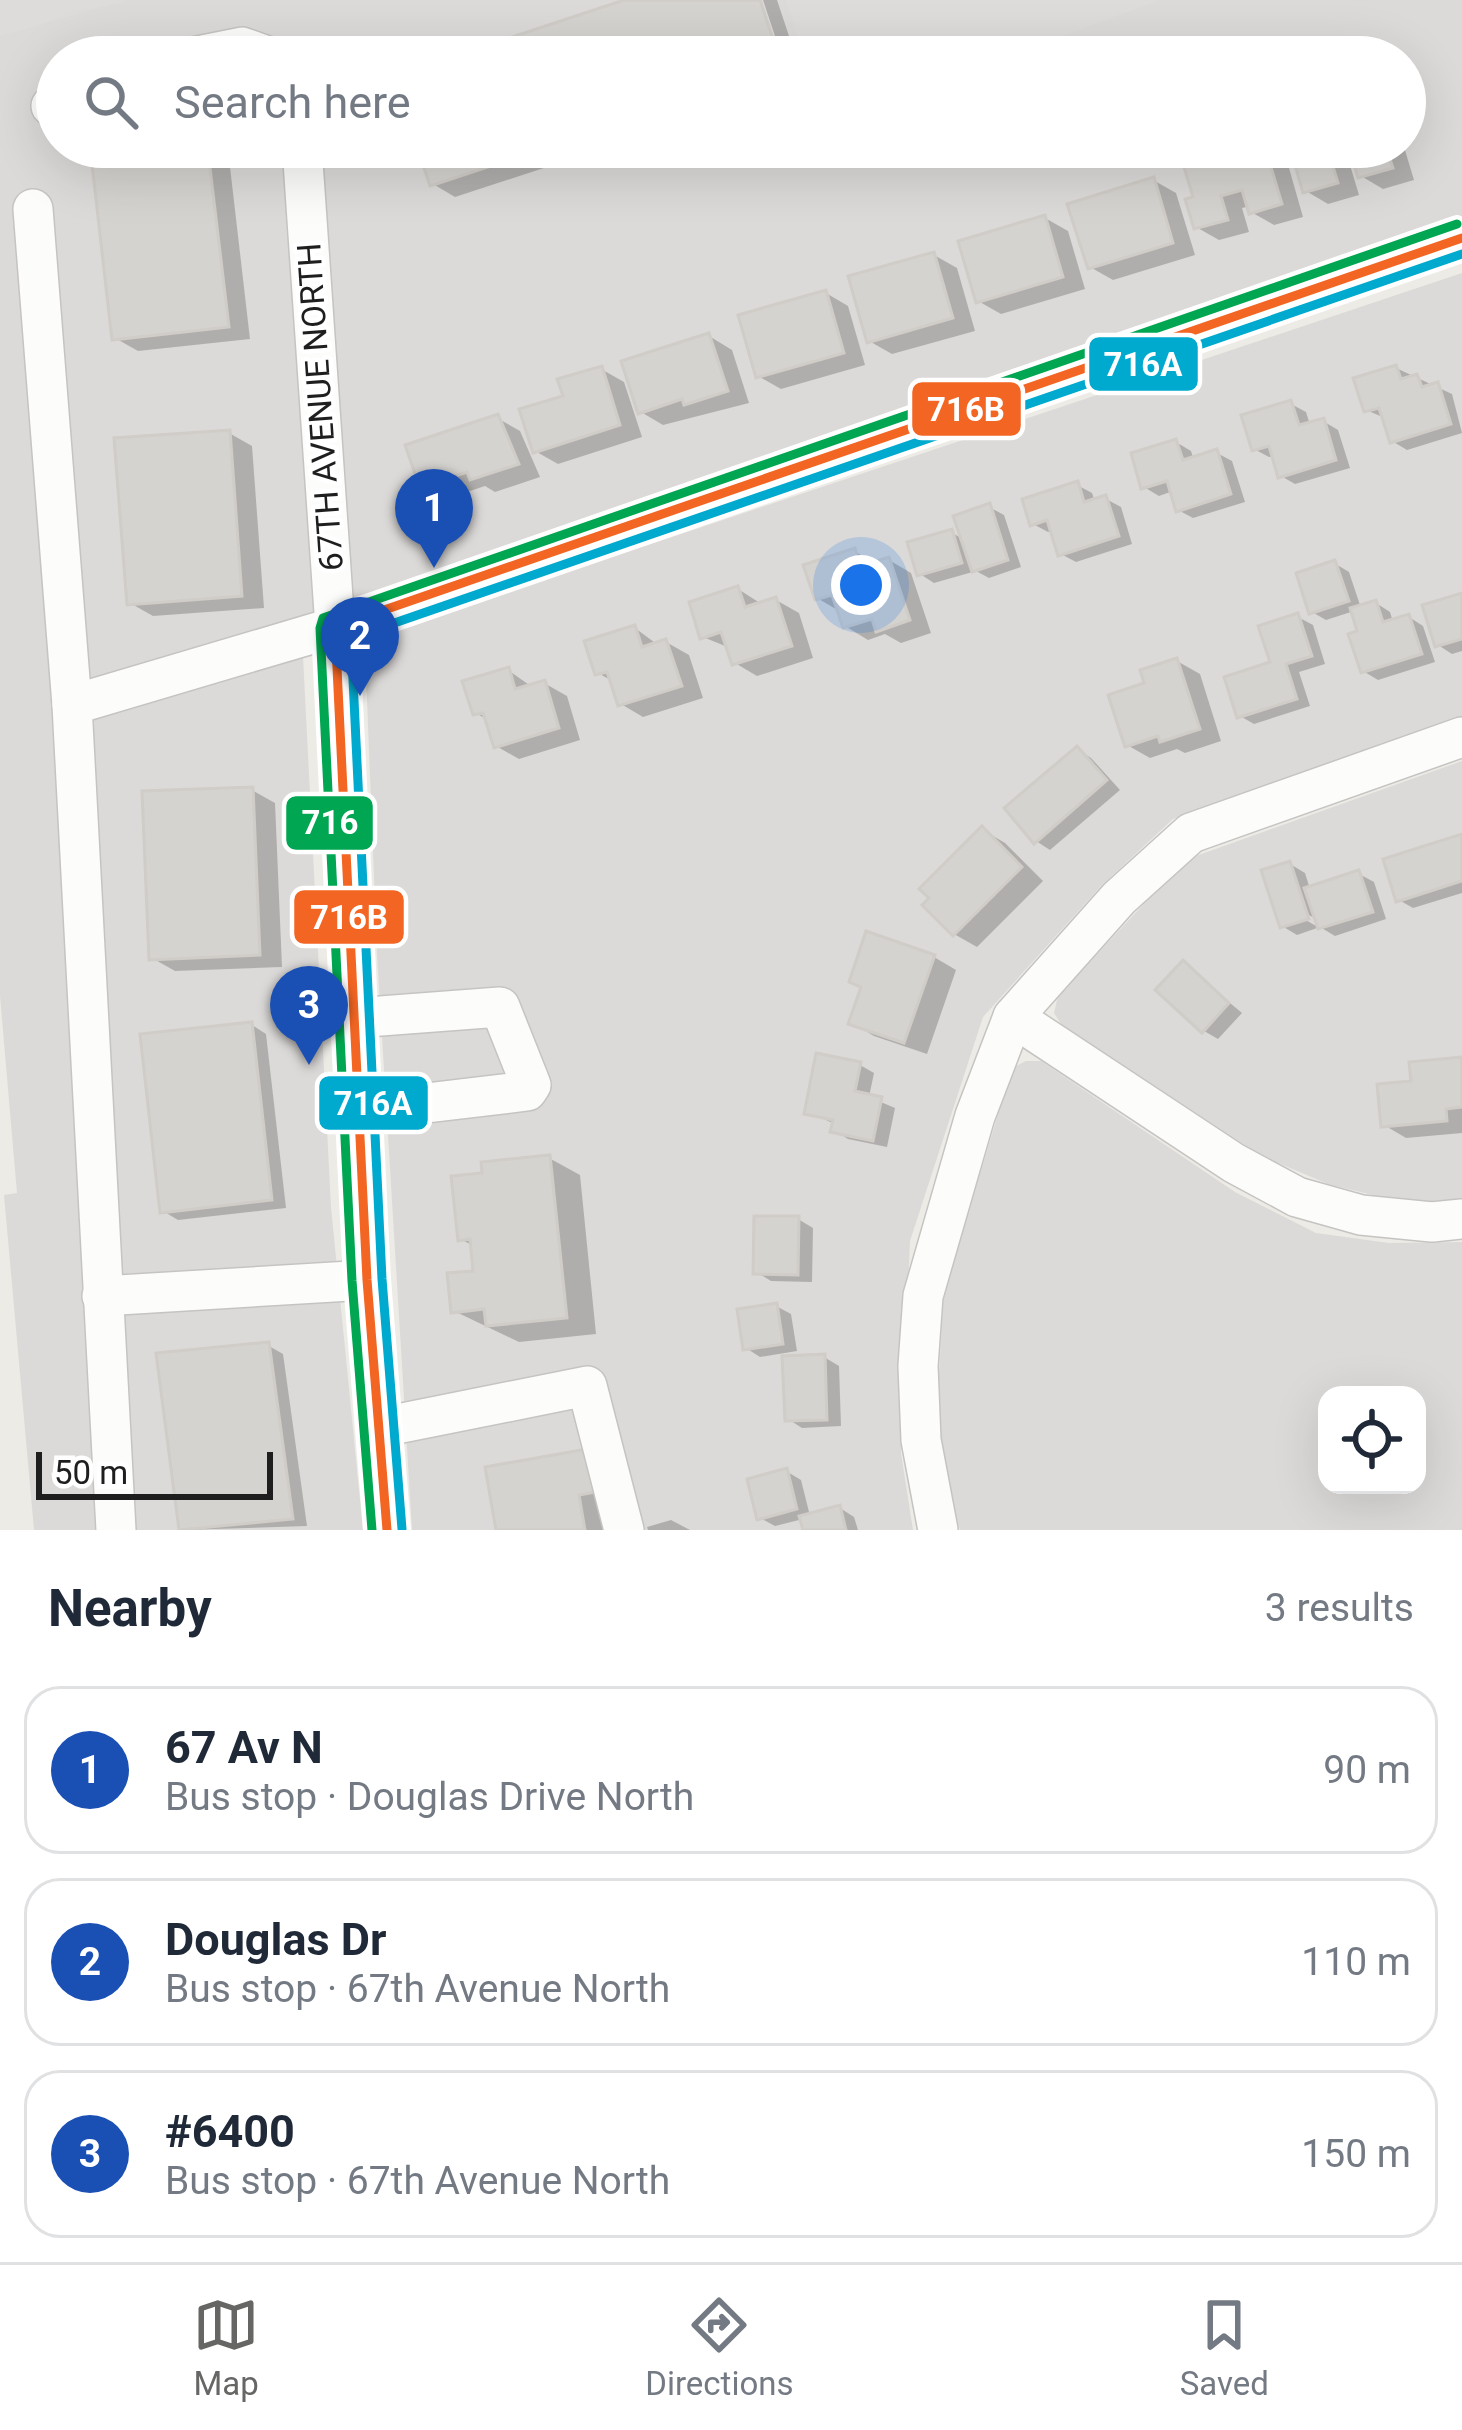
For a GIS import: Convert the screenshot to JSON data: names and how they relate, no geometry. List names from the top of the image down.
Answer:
{
  "streets": {
    "street": ["67TH AVENUE NORTH"]
  },
  "lines": ["transit line 716", "transit line 716B", "transit line 716A"],
  "scale_bar": "50 m",
  "page": {
    "search": "Search here",
    "pins": ["1", "2", "3"],
    "scale": "50 m",
    "heading": ["Nearby", "3 results"],
    "list": [
      {
        "mark": "1",
        "name": "67 Av N",
        "note": "Bus stop · Douglas Drive North",
        "value": "90 m"
      },
      {
        "mark": "2",
        "name": "Douglas Dr",
        "note": "Bus stop · 67th Avenue North",
        "value": "110 m"
      },
      {
        "mark": "3",
        "name": "#6400",
        "note": "Bus stop · 67th Avenue North",
        "value": "150 m"
      }
    ],
    "nav": ["Map", "Directions", "Saved"]
  }
}
